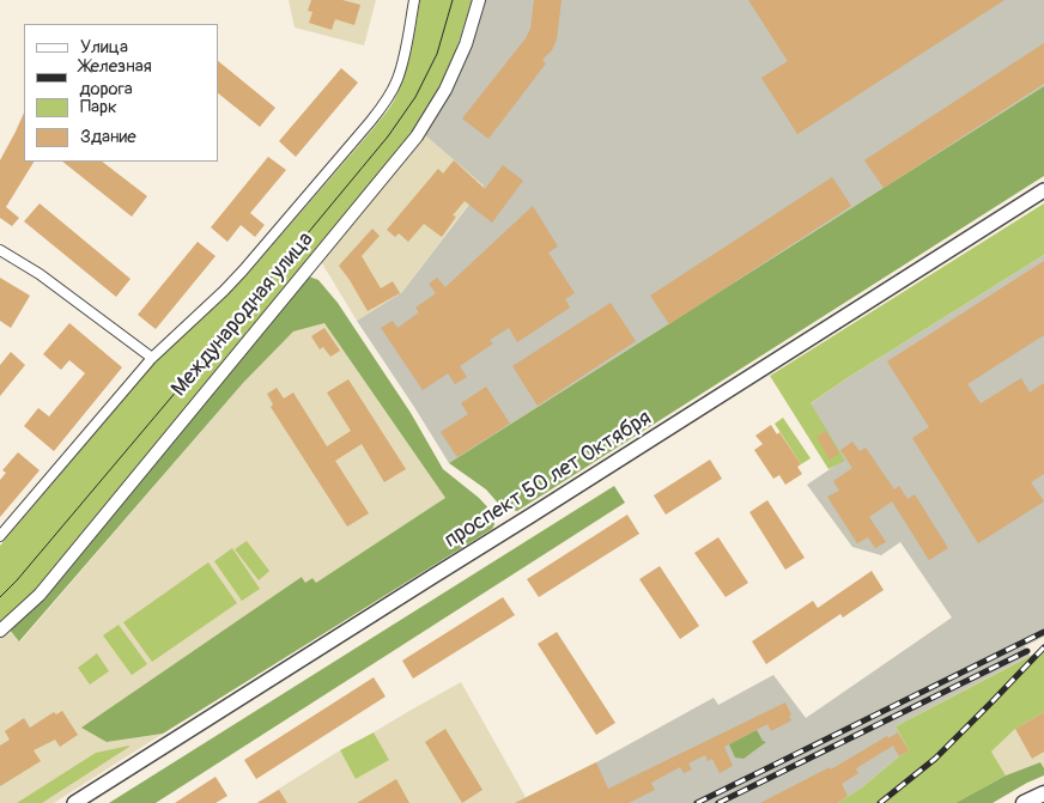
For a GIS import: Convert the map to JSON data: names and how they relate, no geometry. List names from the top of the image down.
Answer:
{
  "streets": {
    "main road": ["проспект 50 лет Октября"],
    "street": ["Международная улица"]
  },
  "legend": [
    "Улица",
    "Железная дорога",
    "Парк",
    "Здание"
  ]
}
